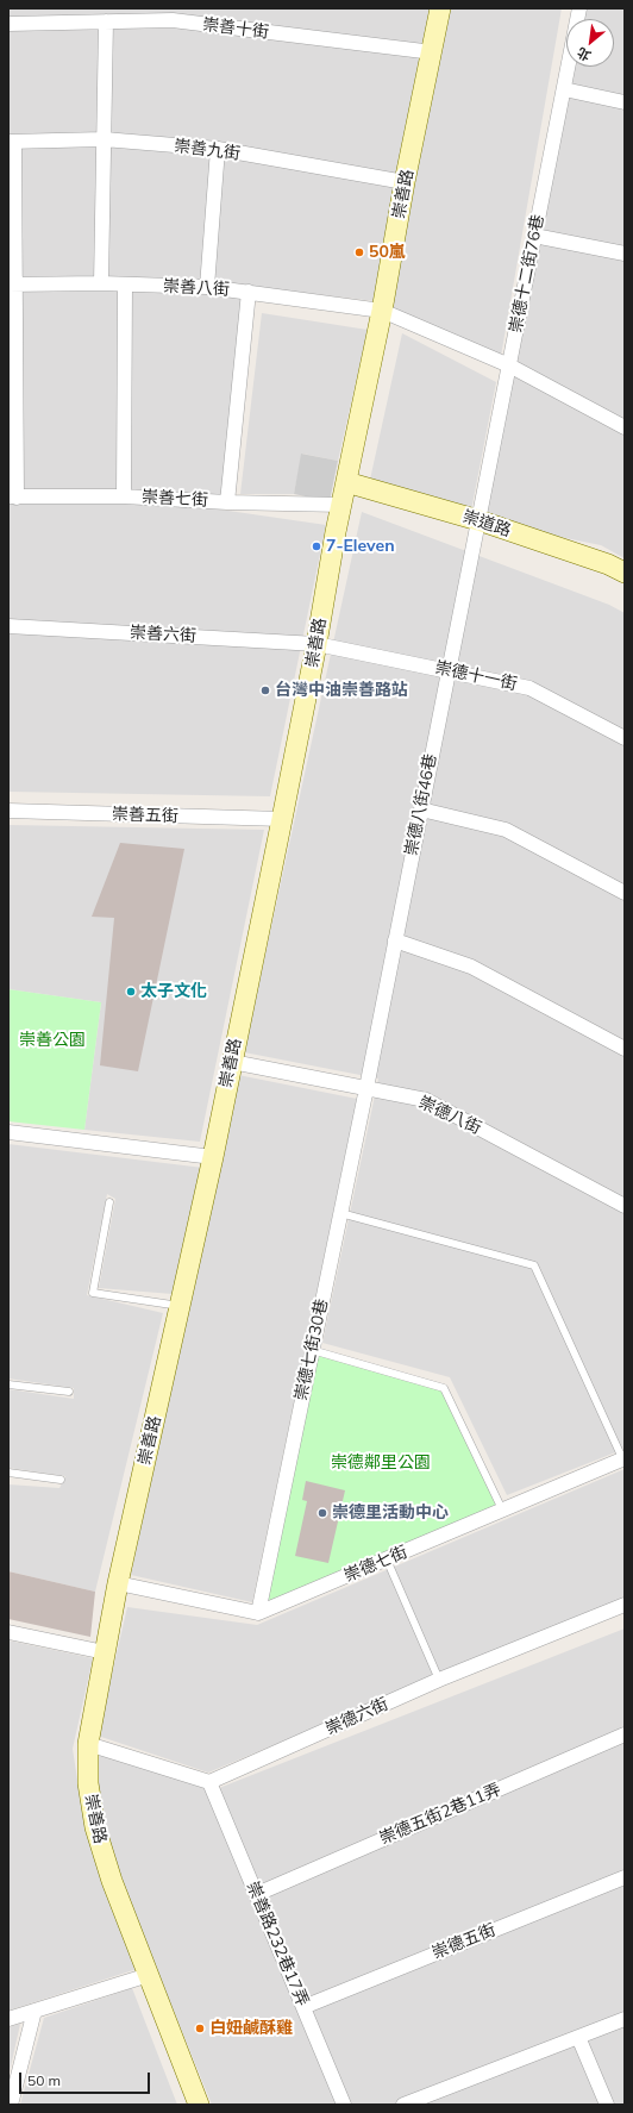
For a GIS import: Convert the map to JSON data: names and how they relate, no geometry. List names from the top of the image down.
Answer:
{
  "streets": {
    "street": [
      "崇善十街",
      "崇善九街",
      "崇善路",
      "崇德十二街76巷",
      "崇善八街",
      "崇善七街",
      "崇道路",
      "崇善六街",
      "崇德十一街",
      "崇德八街46巷",
      "崇善五街",
      "崇德八街",
      "崇德七街30巷",
      "崇德七街",
      "崇德六街",
      "崇德五街2巷11弄",
      "崇德五街",
      "崇善路232巷17弄"
    ]
  },
  "crossings": [
    ["崇善十街", "崇善路"],
    ["崇善九街", "崇善路"],
    ["崇善路", "崇善八街"],
    ["崇善路", "崇善七街"],
    ["崇善路", "崇道路"],
    ["崇善路", "崇善六街"],
    ["崇善路", "崇德十一街"],
    ["崇善路", "崇善五街"],
    ["崇善路", "崇德八街"],
    ["崇德十二街76巷", "崇善八街"],
    ["崇德十二街76巷", "崇道路"],
    ["崇德十二街76巷", "崇德八街46巷"],
    ["崇道路", "崇德八街46巷"],
    ["崇善六街", "崇德十一街"],
    ["崇德十一街", "崇德八街46巷"],
    ["崇德八街46巷", "崇德八街"],
    ["崇德八街46巷", "崇德七街30巷"],
    ["崇德八街", "崇德七街30巷"],
    ["崇德七街30巷", "崇德七街"],
    ["崇德六街", "崇善路232巷17弄"],
    ["崇德五街2巷11弄", "崇善路232巷17弄"],
    ["崇德五街", "崇善路232巷17弄"]
  ],
  "parks": ["崇善公園", "崇德鄰里公園"],
  "places": [
    "50嵐",
    "7-Eleven",
    "台灣中油崇善路站",
    "太子文化",
    "崇德里活動中心",
    "白妞鹹酥雞"
  ],
  "scale_bar": "50 m",
  "north": "bottom left"
}
